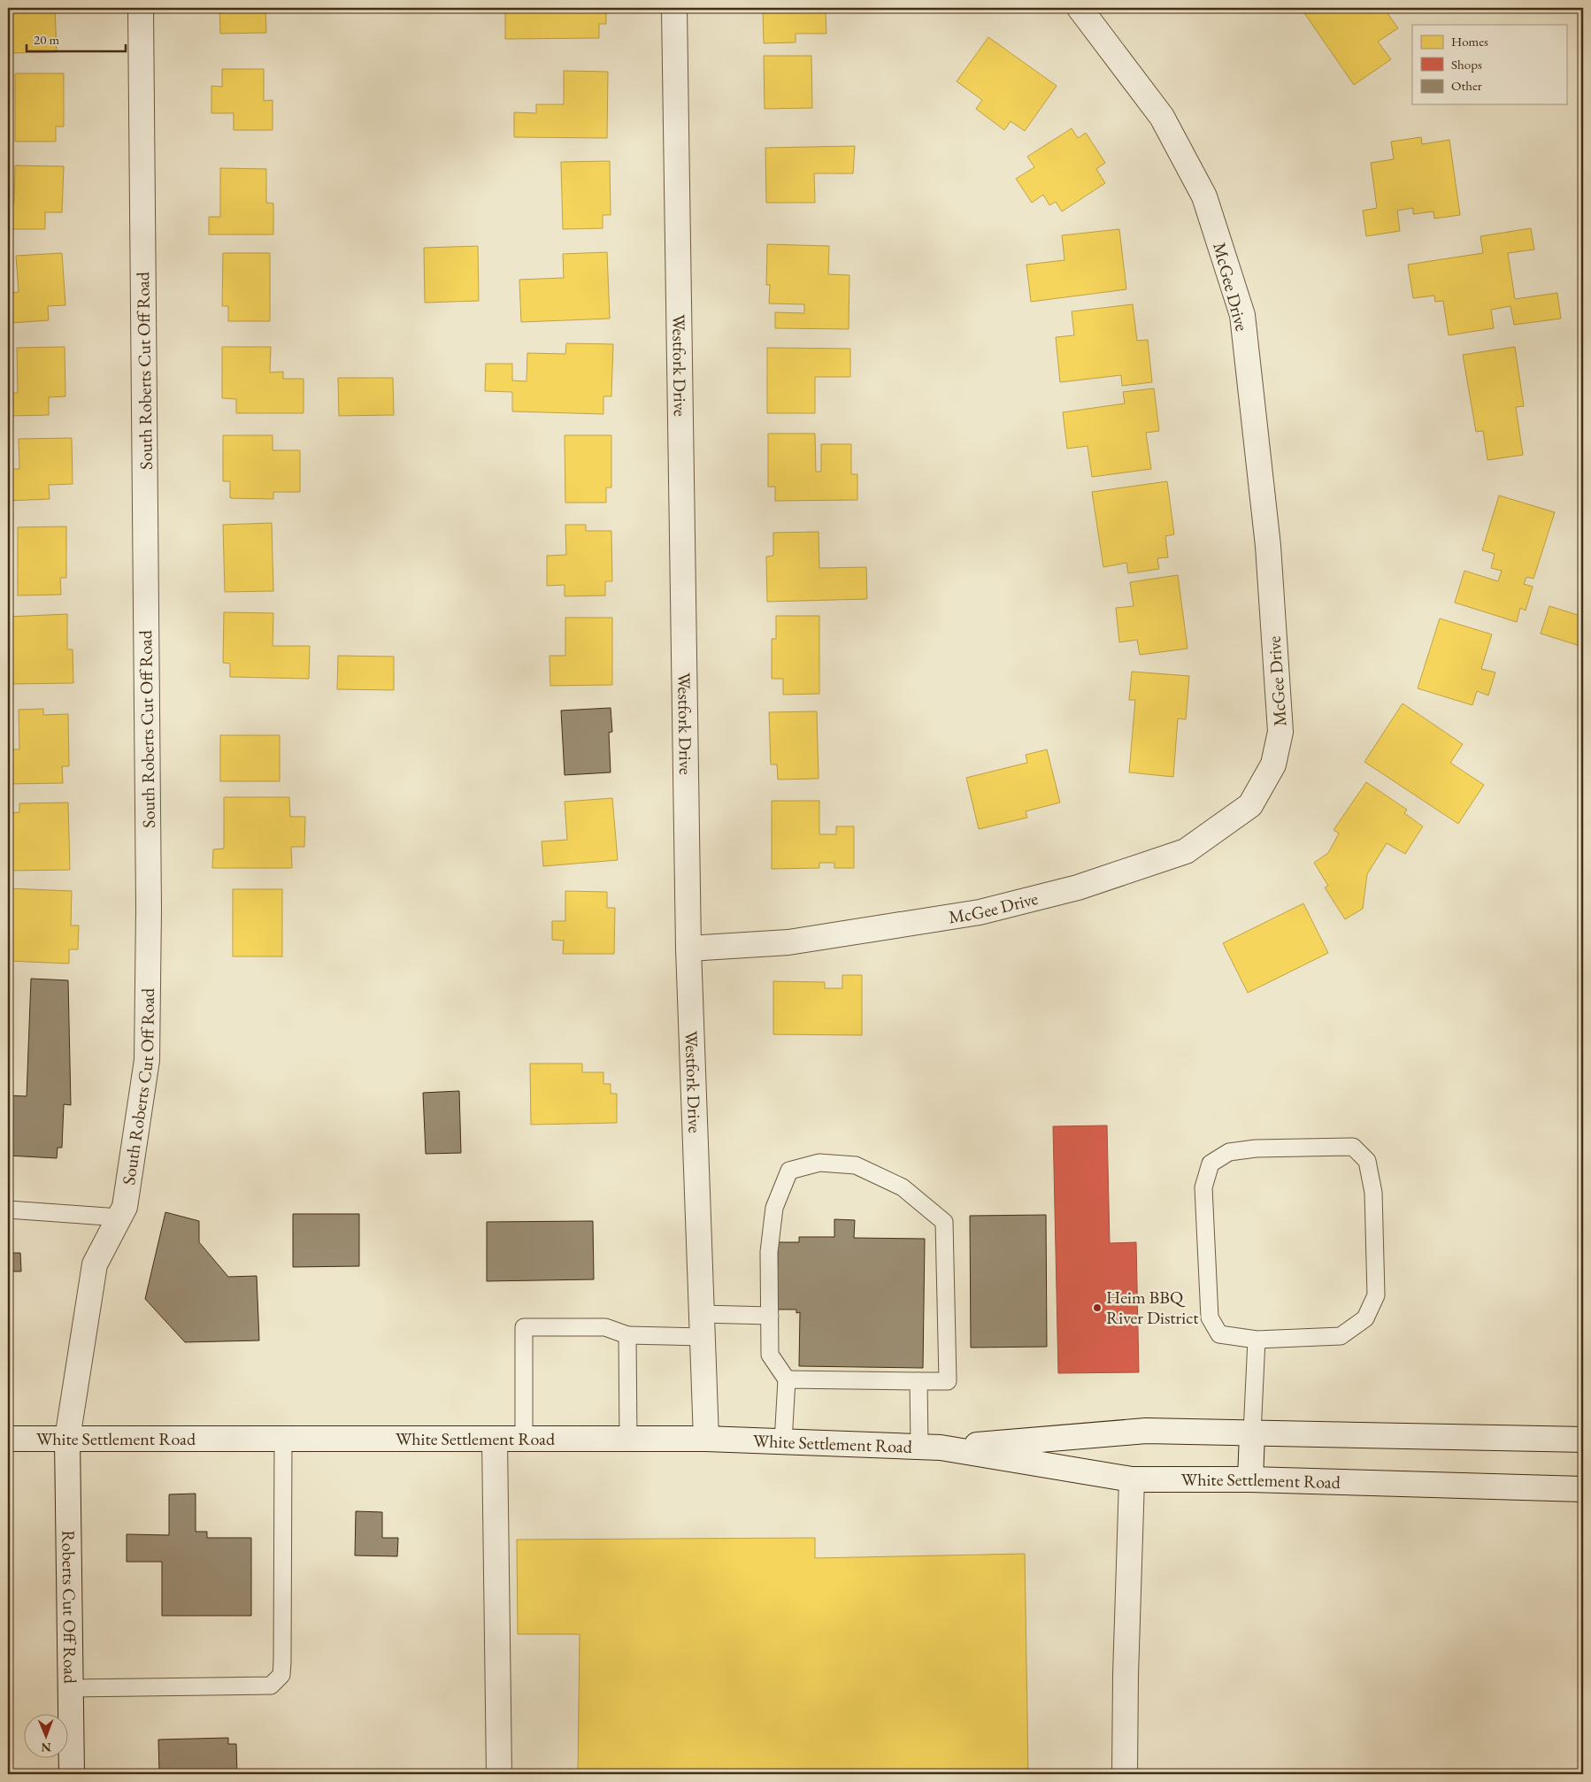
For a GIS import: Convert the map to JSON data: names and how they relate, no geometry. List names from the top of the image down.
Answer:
{
  "streets": {
    "street": [
      "McGee Drive",
      "Westfork Drive",
      "South Roberts Cut Off Road",
      "White Settlement Road",
      "Roberts Cut Off Road"
    ]
  },
  "crossings": [
    ["McGee Drive", "Westfork Drive"],
    ["Westfork Drive", "White Settlement Road"],
    ["South Roberts Cut Off Road", "White Settlement Road"],
    ["South Roberts Cut Off Road", "Roberts Cut Off Road"],
    ["White Settlement Road", "Roberts Cut Off Road"]
  ],
  "places": ["Heim BBQ River District"],
  "legend": ["Homes", "Shops", "Other"],
  "scale_bar": "20 m",
  "north": "bottom"
}
